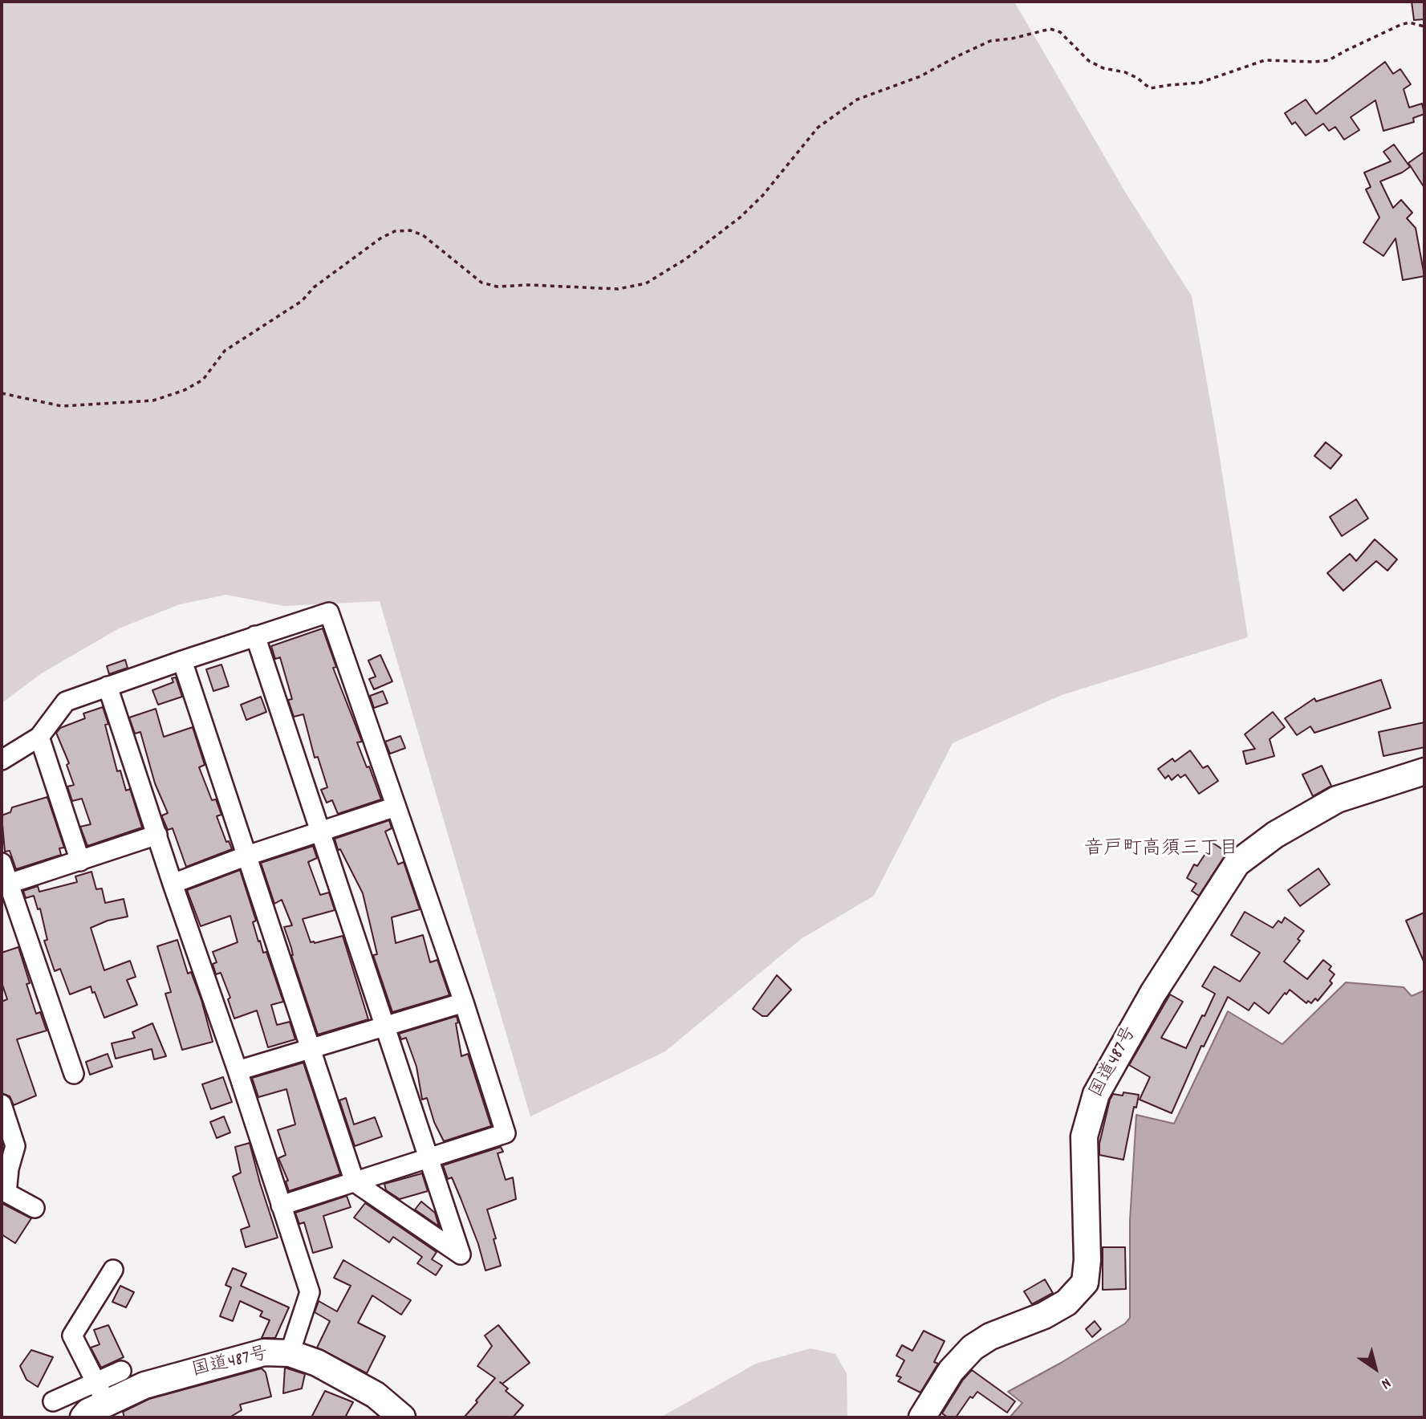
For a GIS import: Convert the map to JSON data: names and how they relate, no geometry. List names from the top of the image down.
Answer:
{
  "streets": {
    "highway": ["国道487号"]
  },
  "districts": ["音戸町高須三丁目"],
  "north": "bottom right"
}
